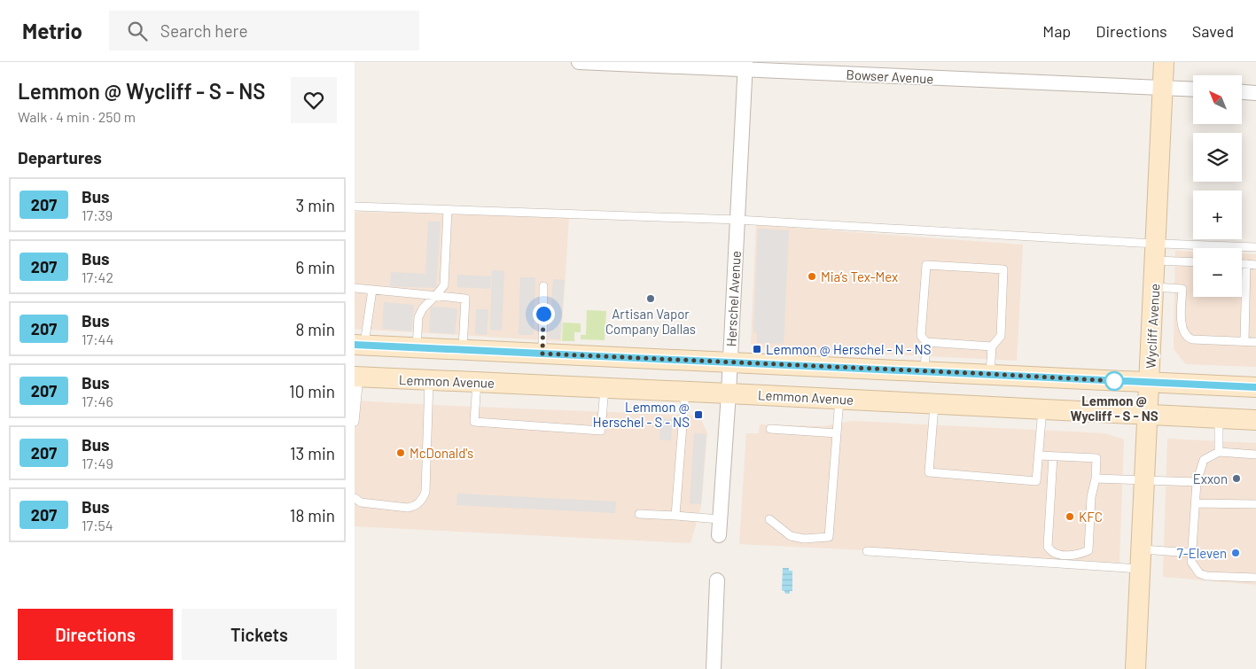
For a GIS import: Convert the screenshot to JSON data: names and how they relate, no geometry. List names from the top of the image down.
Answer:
{
  "streets": {
    "main road": ["Wycliff Avenue", "Lemmon Avenue"],
    "street": ["Bowser Avenue", "Herschel Avenue"]
  },
  "crossings": [
    ["Bowser Avenue", "Herschel Avenue"],
    ["Bowser Avenue", "Wycliff Avenue"],
    ["Herschel Avenue", "Lemmon Avenue"],
    ["Wycliff Avenue", "Lemmon Avenue"]
  ],
  "places": {
    "other": [
      "Mia’s Tex-Mex",
      "Artisan Vapor Company Dallas",
      "Lemmon @ Wycliff - S - NS",
      "McDonald's",
      "Exxon",
      "KFC",
      "7-Eleven"
    ],
    "transit": ["Lemmon @ Herschel - N - NS", "Lemmon @ Herschel - S - NS"]
  },
  "lines": ["bus line 207"],
  "north": "top left",
  "page": {
    "header": "Metrio",
    "search": "Search here",
    "nav": ["Map", "Directions", "Saved"],
    "heading": [
      ["Lemmon @ Wycliff - S - NS", "Walk · 4 min · 250 m"],
      "Departures"
    ],
    "map_buttons": ["+", "−"],
    "list": [
      {
        "mark": "207",
        "name": "Bus",
        "note": "17:39",
        "value": "3 min"
      },
      {
        "mark": "207",
        "name": "Bus",
        "note": "17:42",
        "value": "6 min"
      },
      {
        "mark": "207",
        "name": "Bus",
        "note": "17:44",
        "value": "8 min"
      },
      {
        "mark": "207",
        "name": "Bus",
        "note": "17:46",
        "value": "10 min"
      },
      {
        "mark": "207",
        "name": "Bus",
        "note": "17:49",
        "value": "13 min"
      },
      {
        "mark": "207",
        "name": "Bus",
        "note": "17:54",
        "value": "18 min"
      }
    ],
    "buttons": ["Directions", "Tickets"]
  }
}
